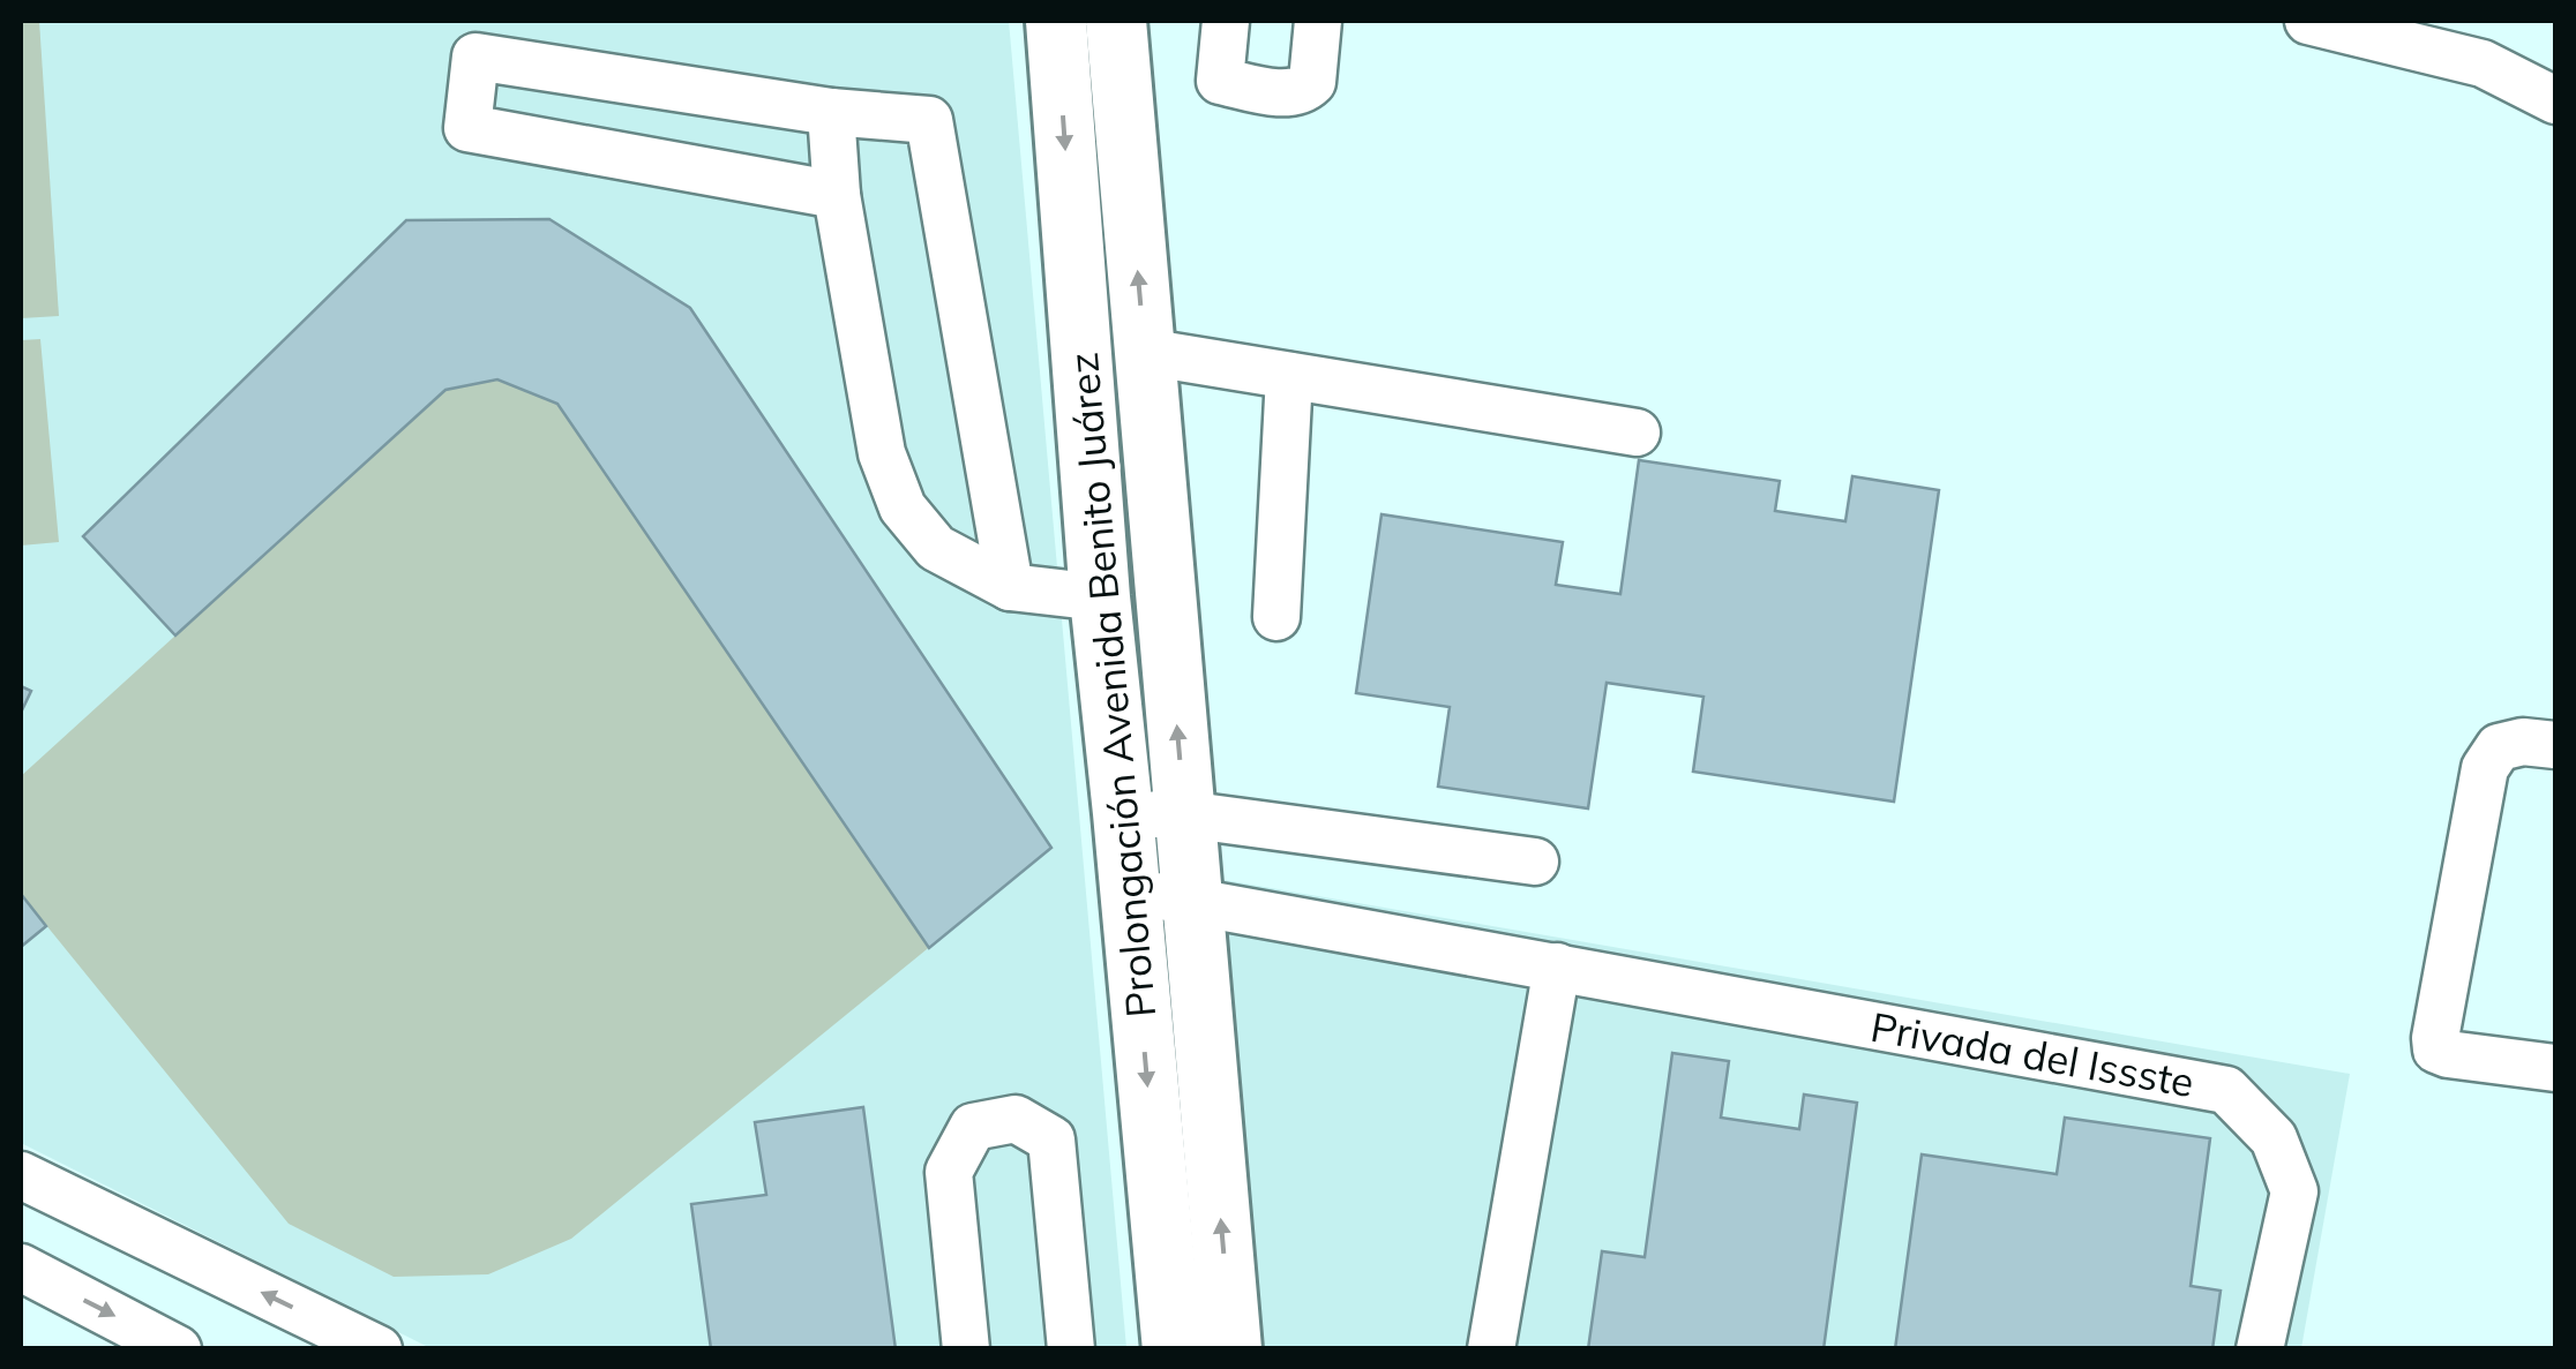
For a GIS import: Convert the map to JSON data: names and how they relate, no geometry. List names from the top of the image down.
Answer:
{
  "streets": {
    "main road": ["Prolongación Avenida Benito Juárez"],
    "street": ["Privada del Issste"]
  },
  "crossings": [
    ["Prolongación Avenida Benito Juárez", "Privada del Issste"]
  ]
}
